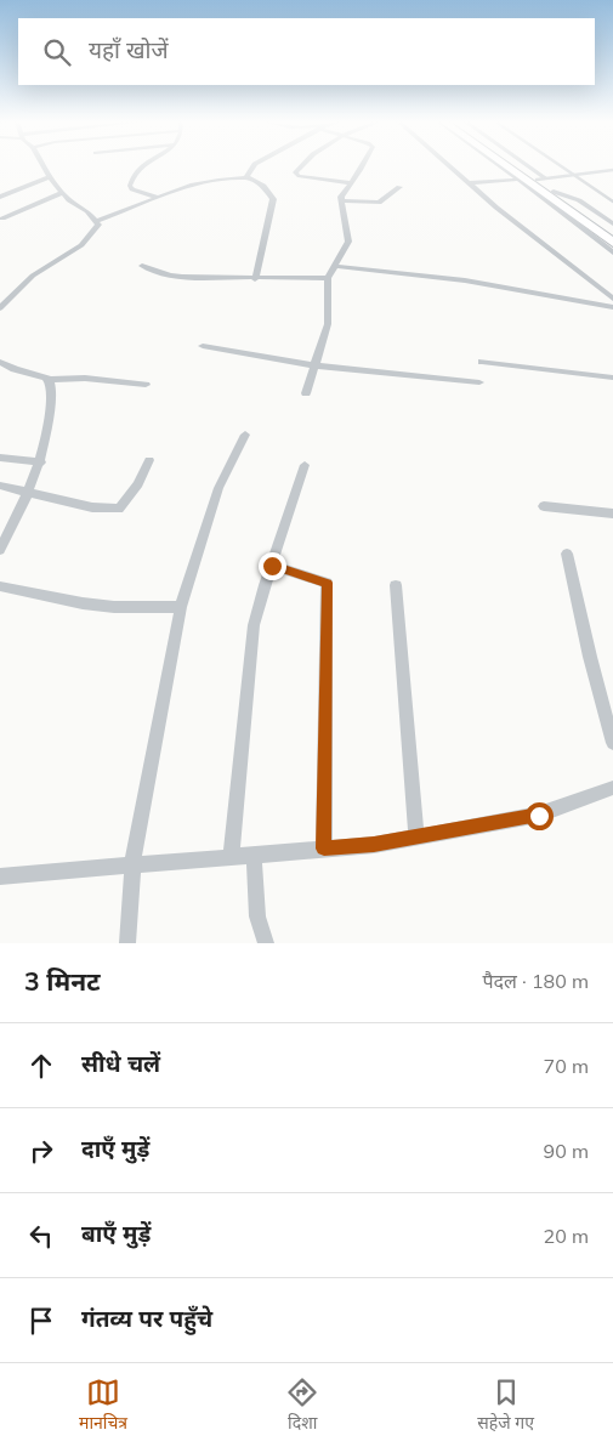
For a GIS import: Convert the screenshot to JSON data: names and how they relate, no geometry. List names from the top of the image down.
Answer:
{
  "page": {
    "search": "यहाँ खोजें",
    "heading": ["3 मिनट", "पैदल · 180 m"],
    "list": [
      ["सीधे चलें", "70 m"],
      ["दाएँ मुड़ें", "90 m"],
      ["बाएँ मुड़ें", "20 m"],
      "गंतव्य पर पहुँचे"
    ],
    "nav": ["मानचित्र", "दिशा", "सहेजे गए"]
  }
}
